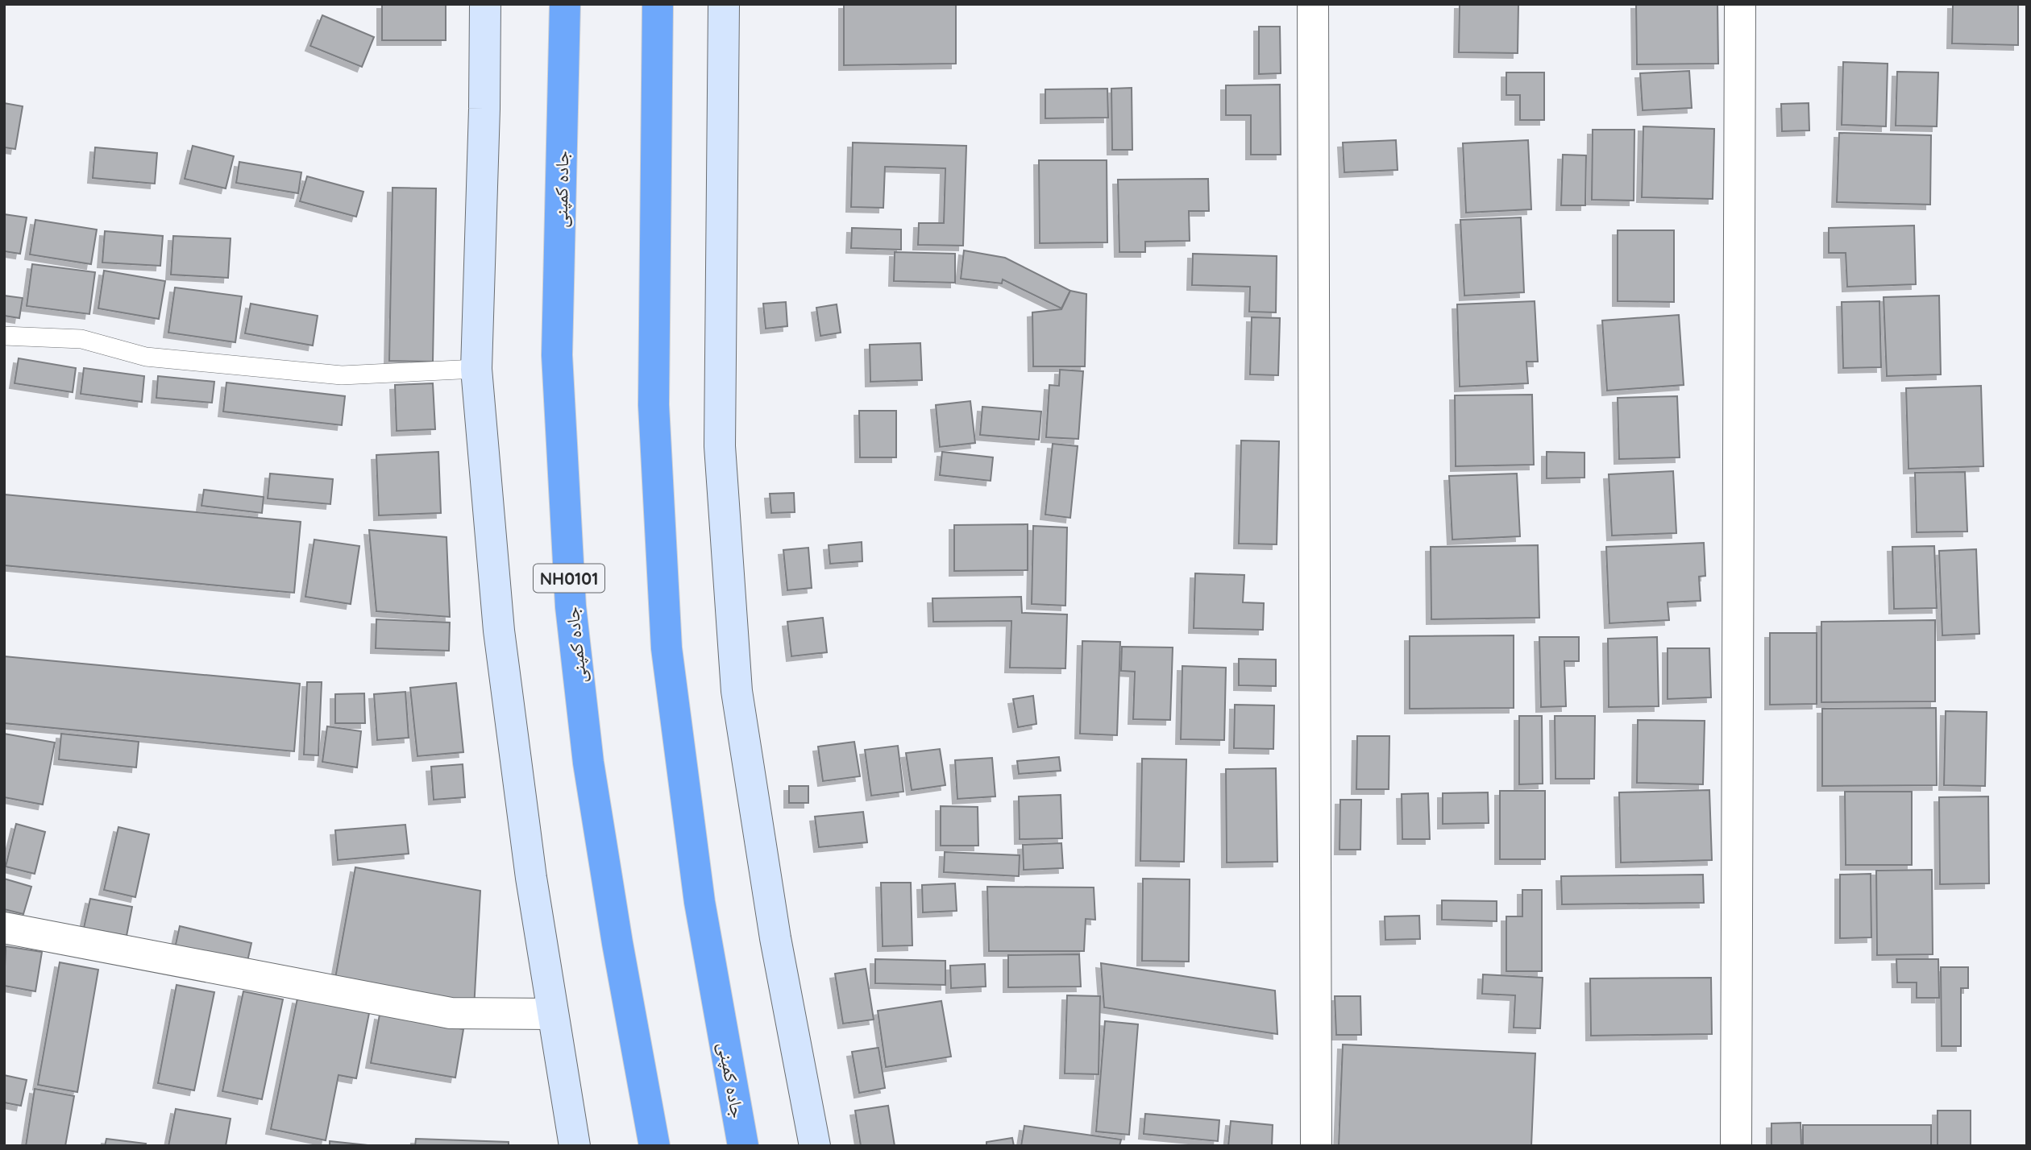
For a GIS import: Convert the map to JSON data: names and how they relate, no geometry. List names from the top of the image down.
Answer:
{
  "streets": {
    "highway": ["جاده کمپنی", "NH0101"]
  }
}
